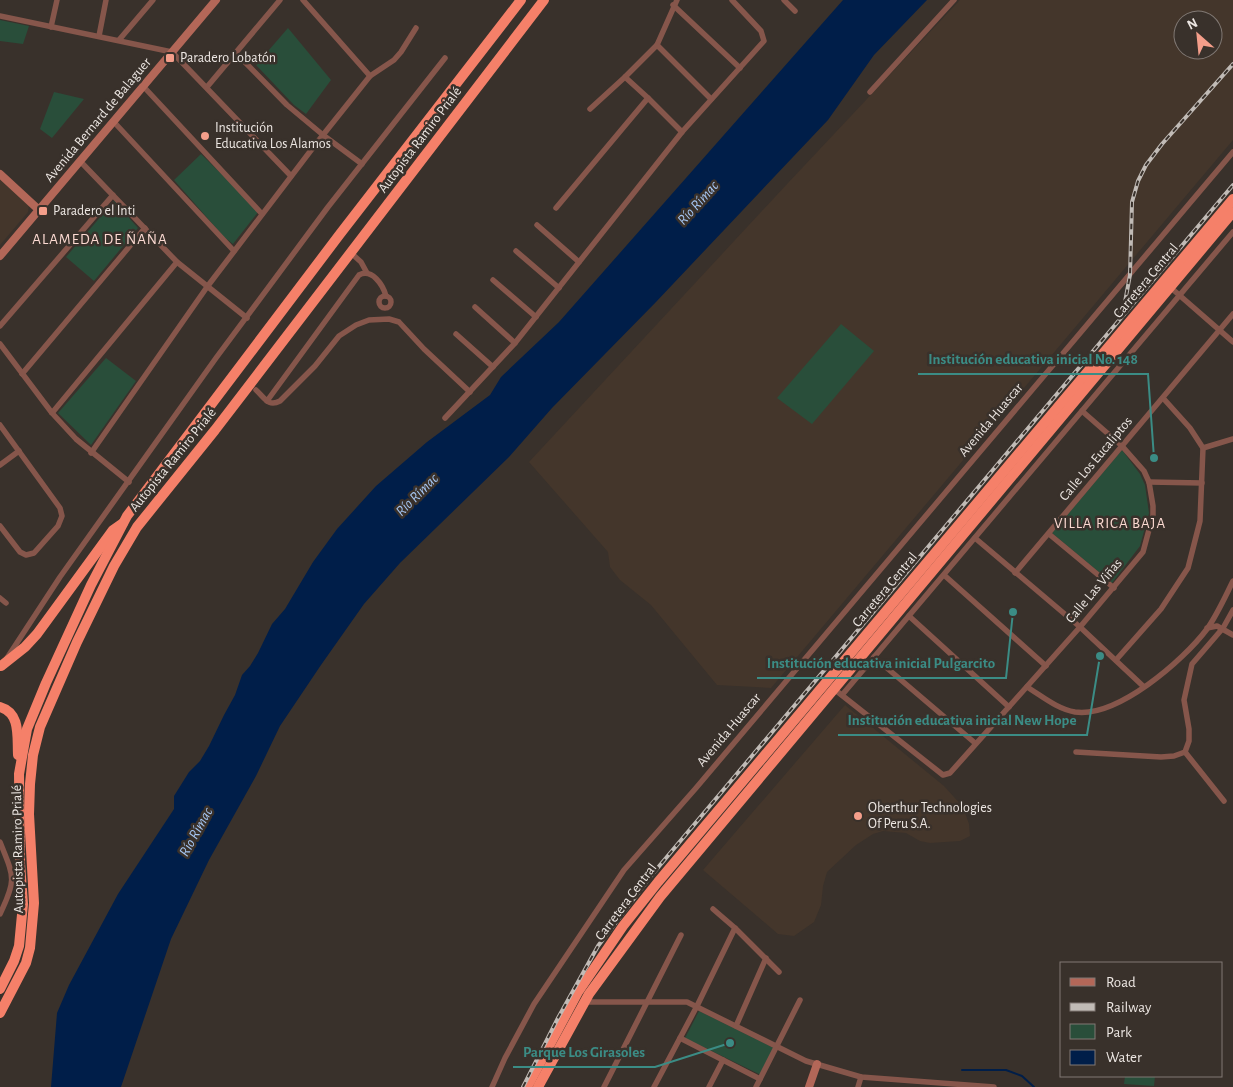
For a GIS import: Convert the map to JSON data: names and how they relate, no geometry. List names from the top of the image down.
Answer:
{
  "streets": {
    "highway": ["Autopista Ramiro Prialé", "Carretera Central"],
    "street": [
      "Avenida Bernard de Balaguer",
      "Avenida Huascar",
      "Calle Los Eucaliptos",
      "Calle Las Viñas"
    ]
  },
  "crossings": [
    ["Carretera Central", "Calle Las Viñas"],
    ["Calle Los Eucaliptos", "Calle Las Viñas"]
  ],
  "districts": ["ALAMEDA DE ÑAÑA", "VILLA RICA BAJA"],
  "water": ["Río Rímac"],
  "places": {
    "transit": ["Paradero Lobatón", "Paradero el Inti"],
    "other": [
      "Institución Educativa Los Alamos",
      "Institución educativa inicial No. 148",
      "Institución educativa inicial Pulgarcito",
      "Institución educativa inicial New Hope",
      "Oberthur Technologies Of Peru S.A.",
      "Parque Los Girasoles"
    ]
  },
  "legend": [
    "Road",
    "Railway",
    "Park",
    "Water"
  ],
  "north": "top left"
}
